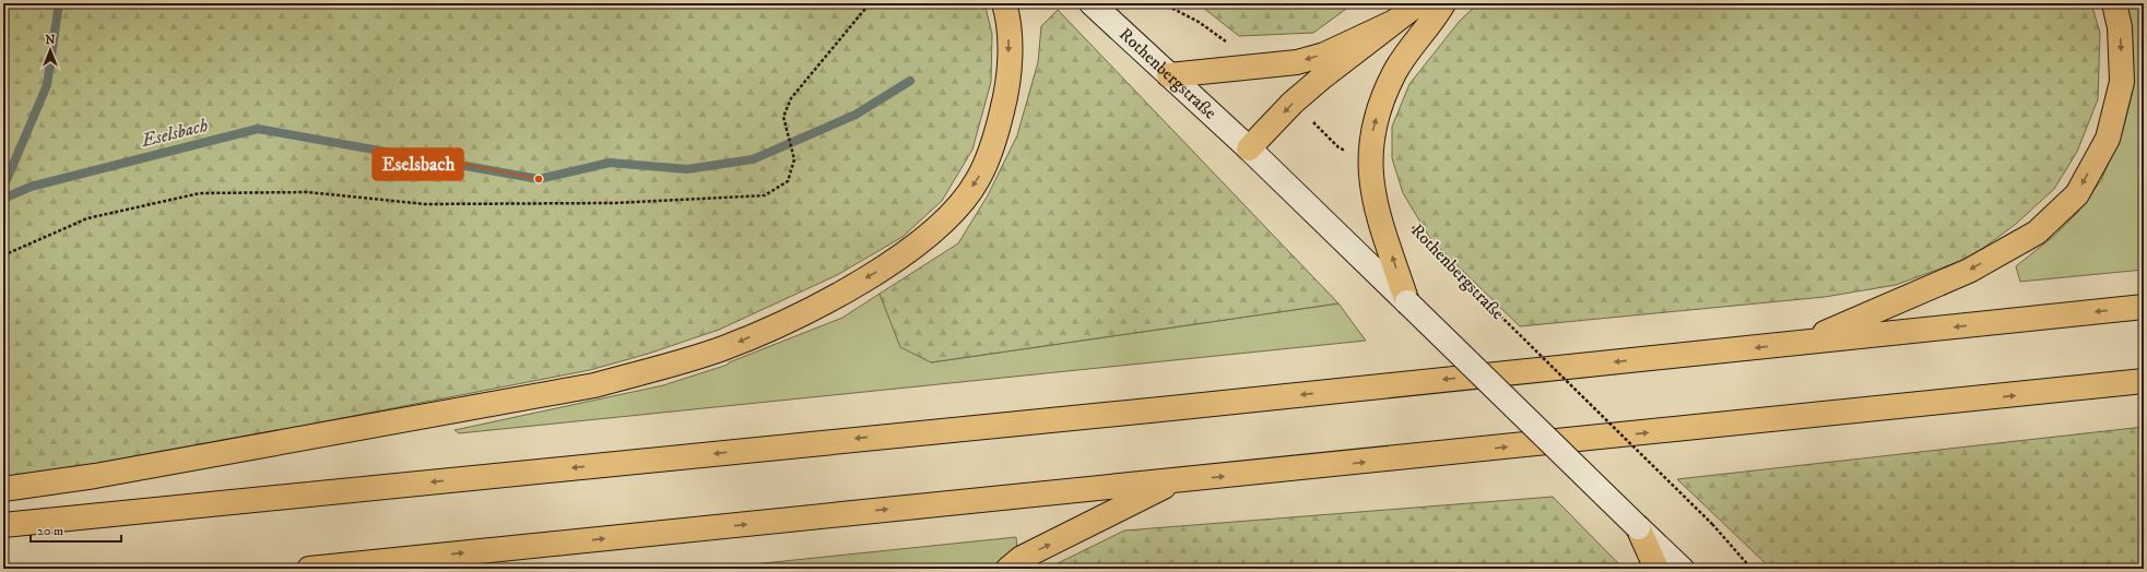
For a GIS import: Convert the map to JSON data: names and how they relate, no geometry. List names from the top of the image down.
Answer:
{
  "streets": {
    "main road": ["Rothenbergstraße"]
  },
  "water": ["Eselsbach"],
  "places": ["Eselsbach"],
  "scale_bar": "20 m",
  "north": "top"
}
